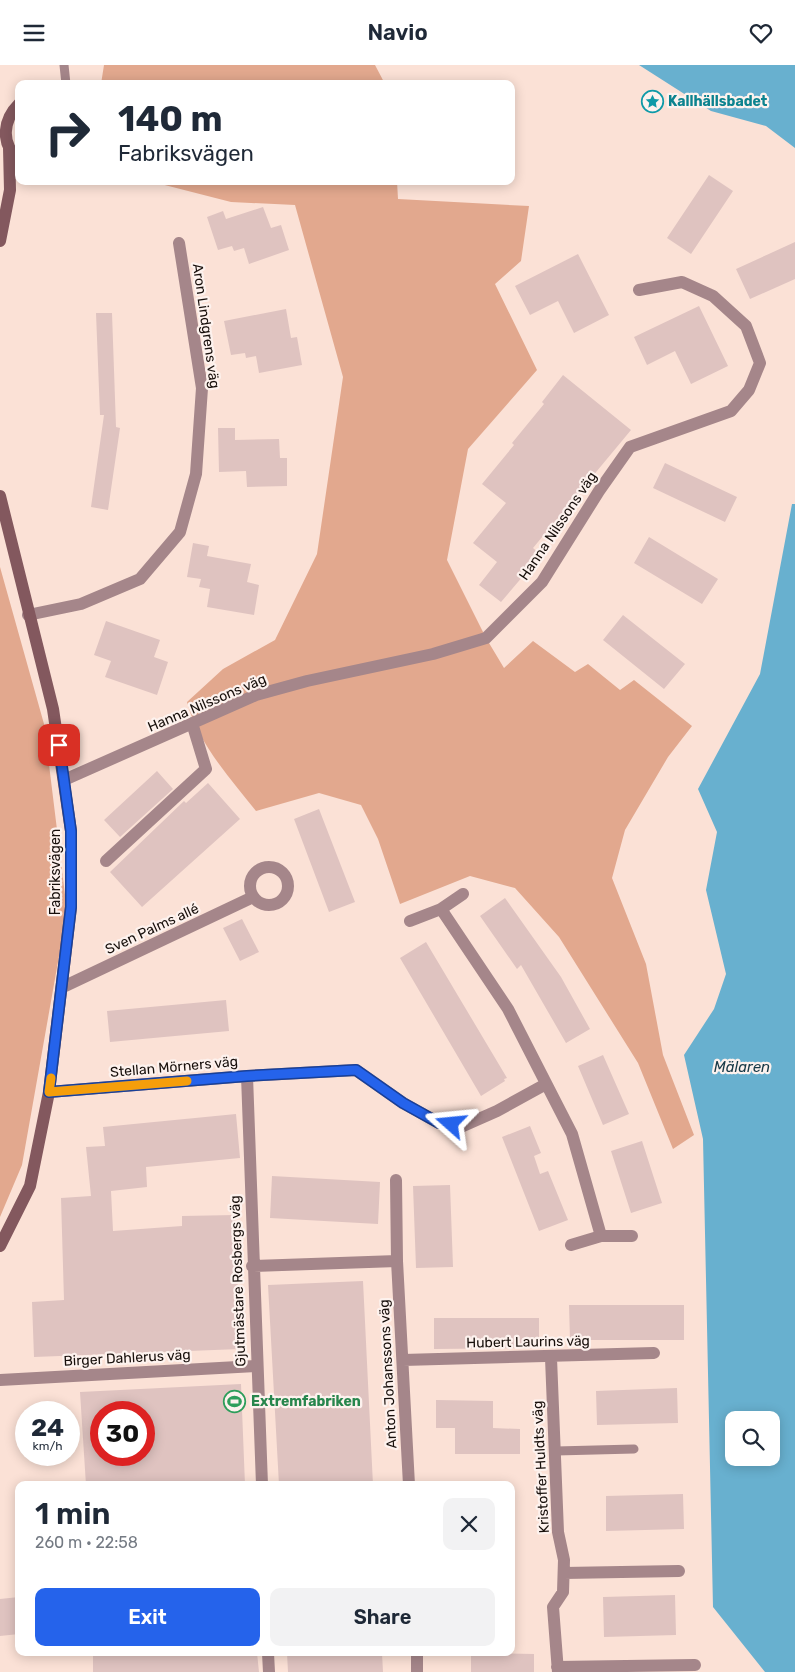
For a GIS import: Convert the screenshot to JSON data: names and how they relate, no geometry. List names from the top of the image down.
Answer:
{
  "streets": {
    "street": [
      "Aron Lindgrens väg",
      "Hanna Nilssons väg",
      "Fabriksvägen",
      "Sven Palms allé",
      "Stellan Mörners väg",
      "Gjutmästare Rosbergs väg",
      "Hubert Laurins väg",
      "Birger Dahlerus väg",
      "Anton Johanssons väg",
      "Kristoffer Huldts väg"
    ]
  },
  "crossings": [
    ["Aron Lindgrens väg", "Fabriksvägen"],
    ["Hanna Nilssons väg", "Fabriksvägen"],
    ["Fabriksvägen", "Sven Palms allé"],
    ["Fabriksvägen", "Stellan Mörners väg"],
    ["Stellan Mörners väg", "Gjutmästare Rosbergs väg"],
    ["Gjutmästare Rosbergs väg", "Birger Dahlerus väg"],
    ["Hubert Laurins väg", "Anton Johanssons väg"],
    ["Hubert Laurins väg", "Kristoffer Huldts väg"]
  ],
  "water": ["Mälaren"],
  "places": {
    "place": ["Kallhällsbadet"],
    "sports": ["Extremfabriken"]
  },
  "page": {
    "header": "Navio",
    "turn": ["140 m", "Fabriksvägen"],
    "speed": "24 km/h",
    "limit": "30",
    "heading": ["1 min", "260 m · 22:58"],
    "buttons": ["Exit", "Share"]
  }
}
